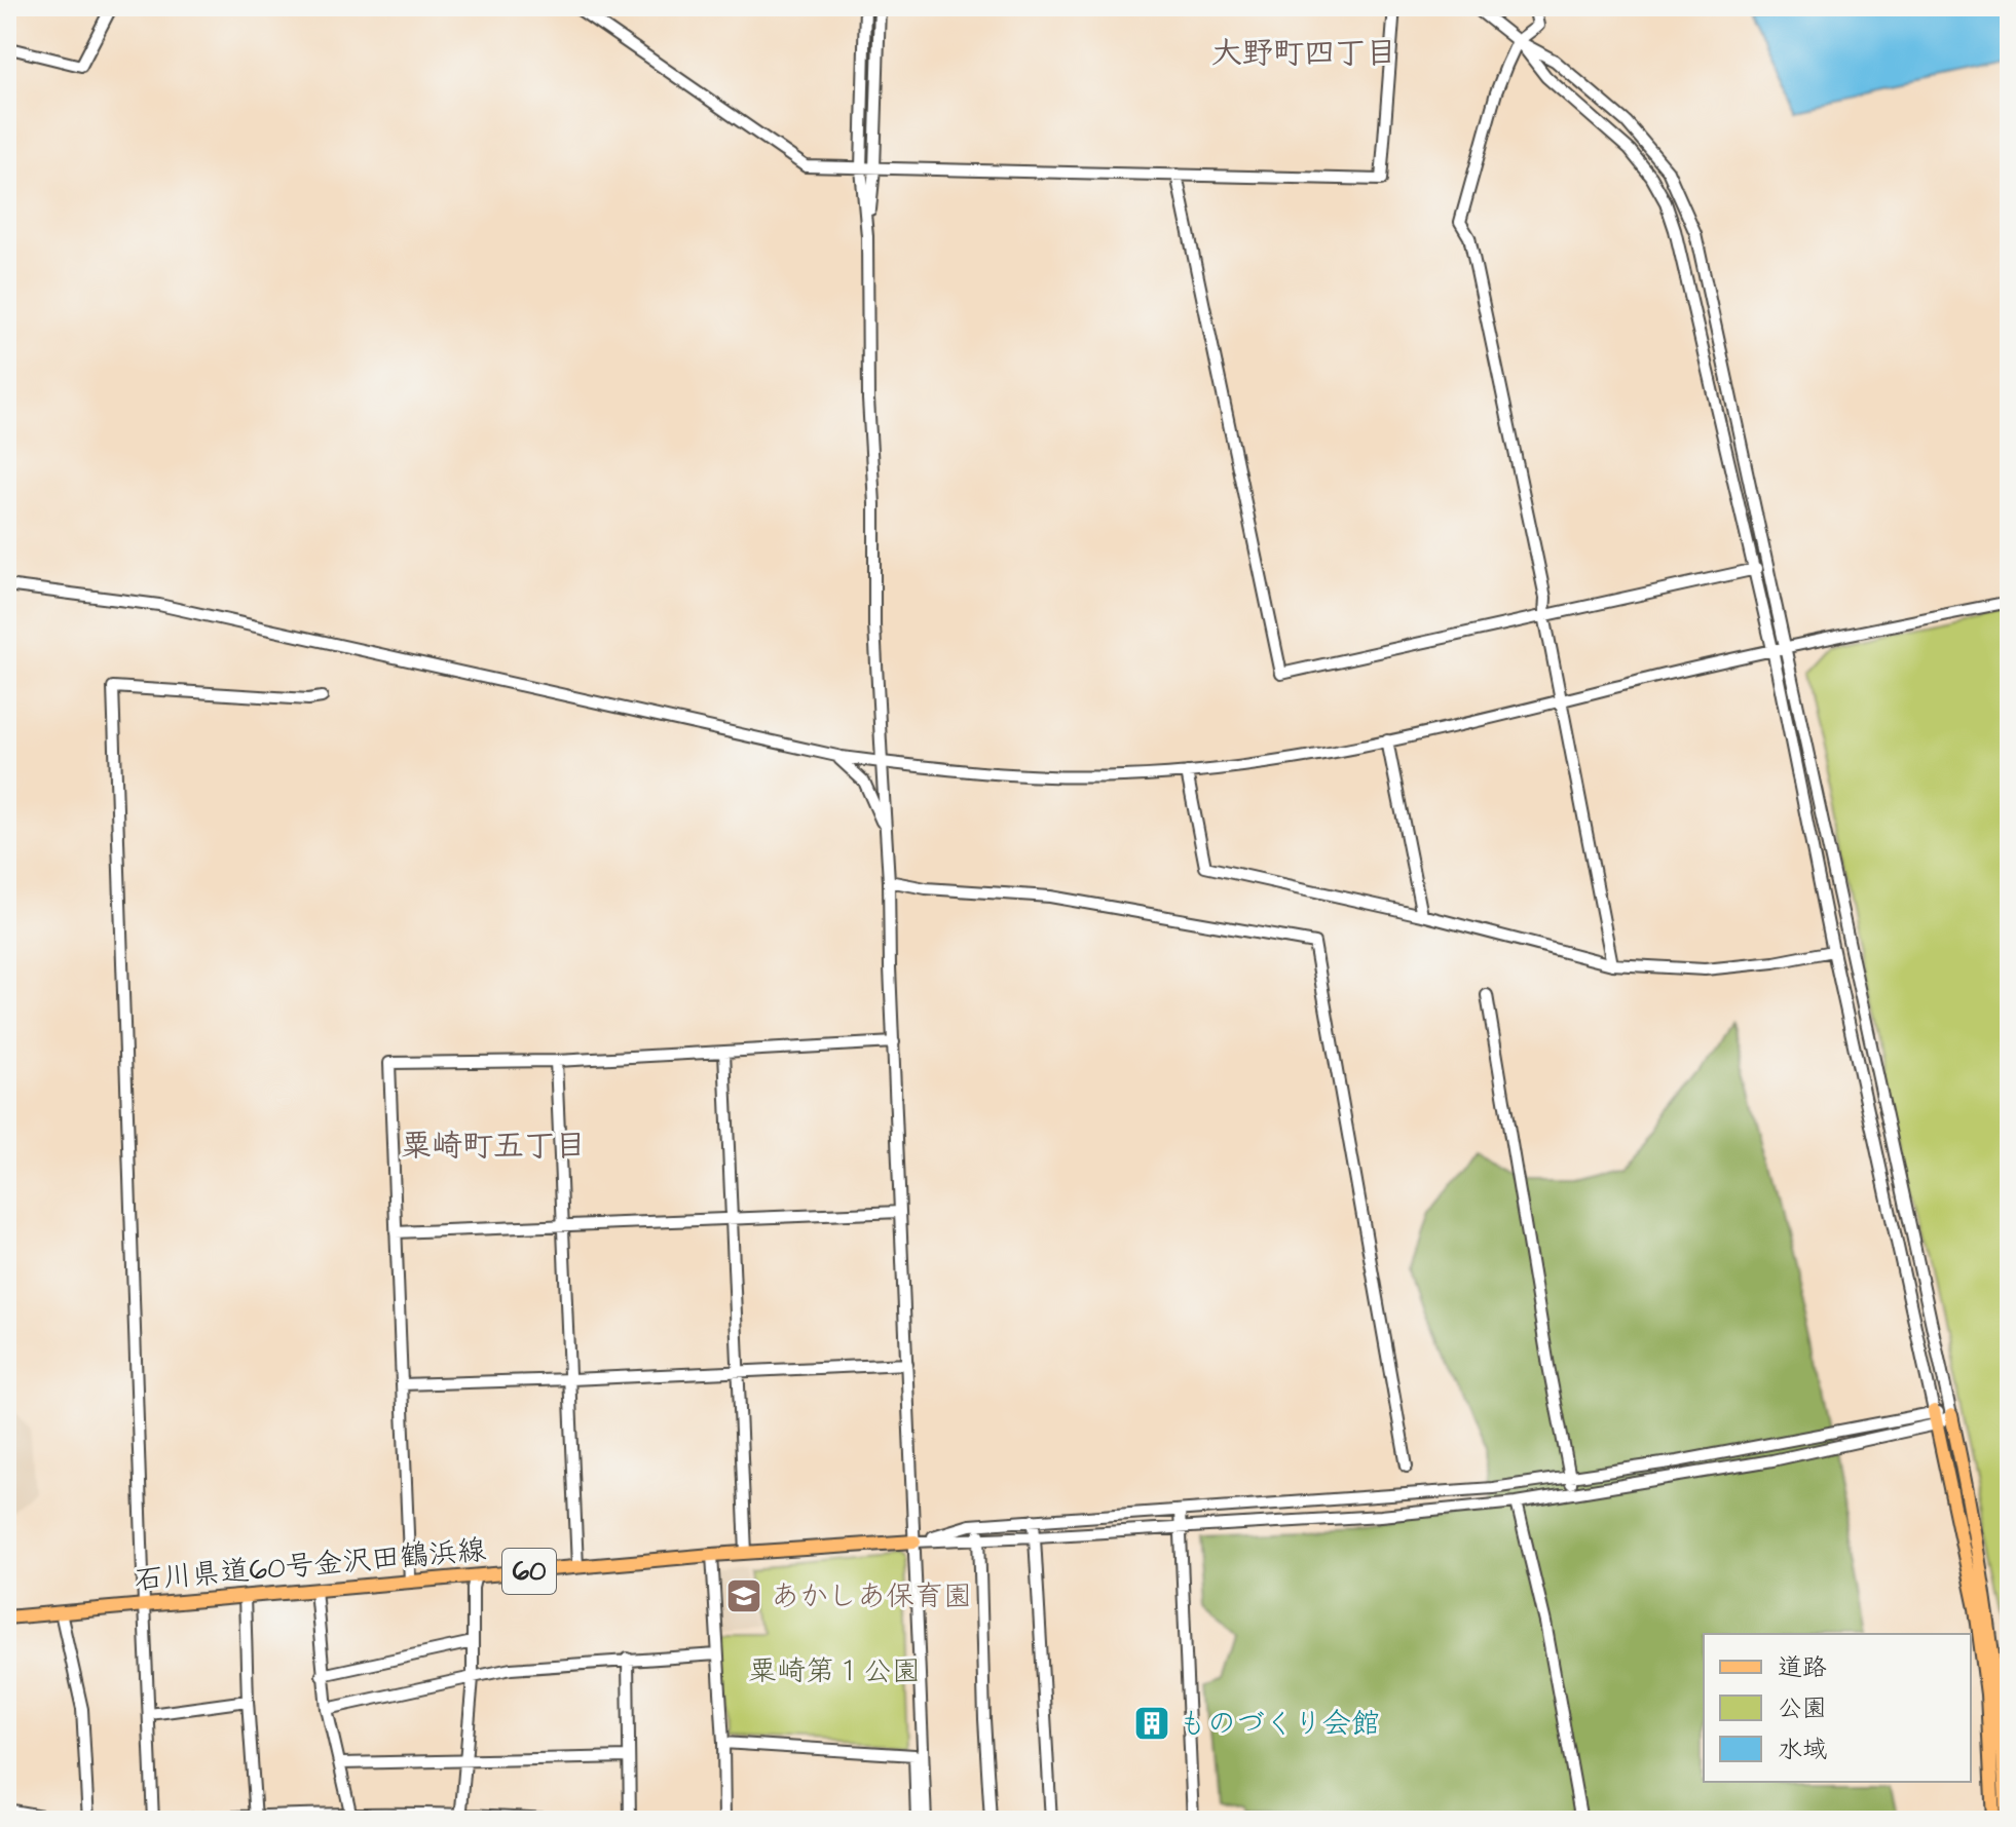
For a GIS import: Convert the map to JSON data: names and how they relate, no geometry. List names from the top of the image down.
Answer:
{
  "streets": {
    "main road": ["石川県道60号金沢田鶴浜線", "60"]
  },
  "districts": ["大野町四丁目", "粟崎町五丁目"],
  "parks": ["粟崎第１公園"],
  "places": {
    "school or university": ["あかしあ保育園"],
    "building": ["ものづくり会館"]
  },
  "legend": ["道路", "公園", "水域"]
}
